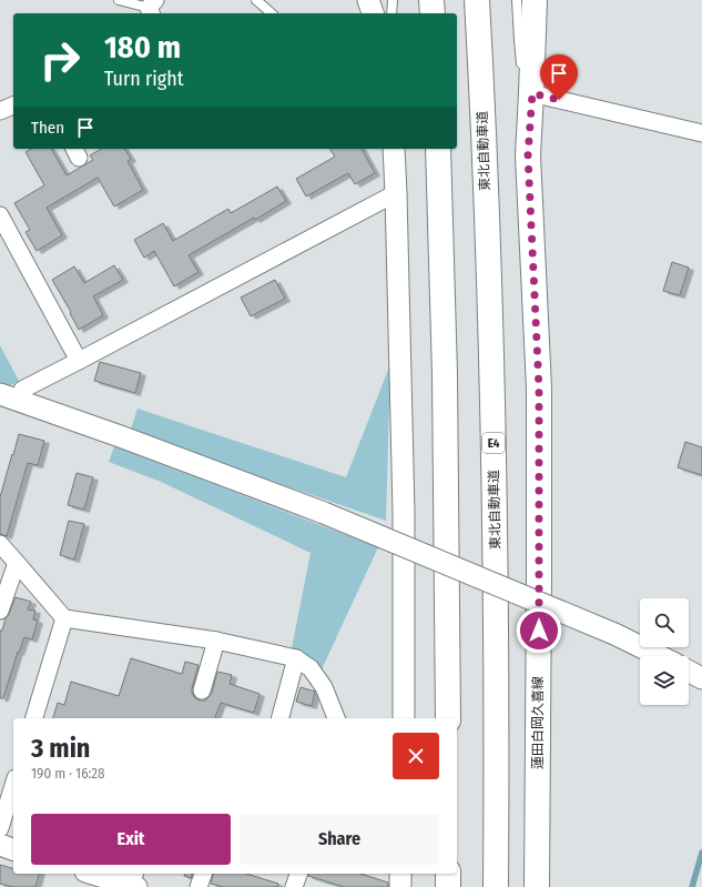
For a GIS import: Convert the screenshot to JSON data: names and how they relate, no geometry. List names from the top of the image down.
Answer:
{
  "streets": {
    "main road": ["東北自動車道", "E4", "蓮田白岡久喜線"]
  },
  "page": {
    "turn": ["180 m", "Turn right"],
    "then": "Then",
    "heading": ["3 min", "190 m · 16:28"],
    "buttons": ["Exit", "Share"]
  }
}
